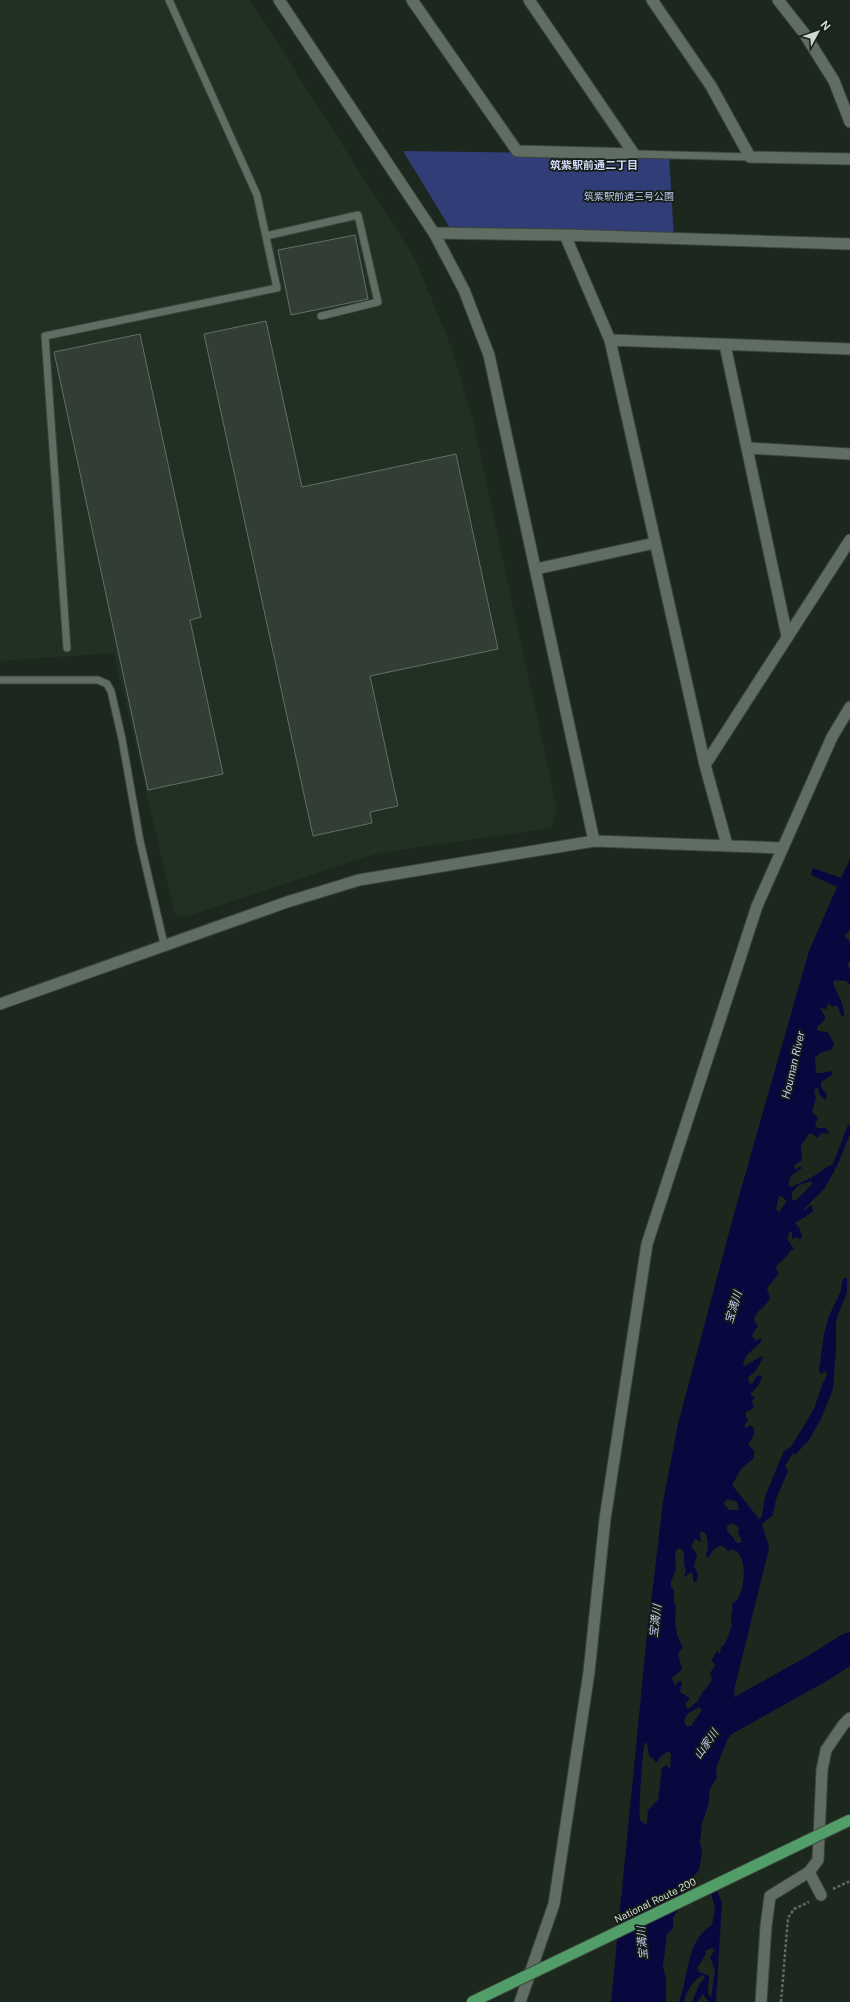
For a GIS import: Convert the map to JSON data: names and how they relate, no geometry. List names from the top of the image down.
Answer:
{
  "streets": {
    "highway": ["National Route 200"]
  },
  "districts": ["筑紫駅前通二丁目"],
  "water": ["Houman River", "宝満川", "山家川"],
  "parks": ["筑紫駅前通三号公園"],
  "north": "top right"
}
